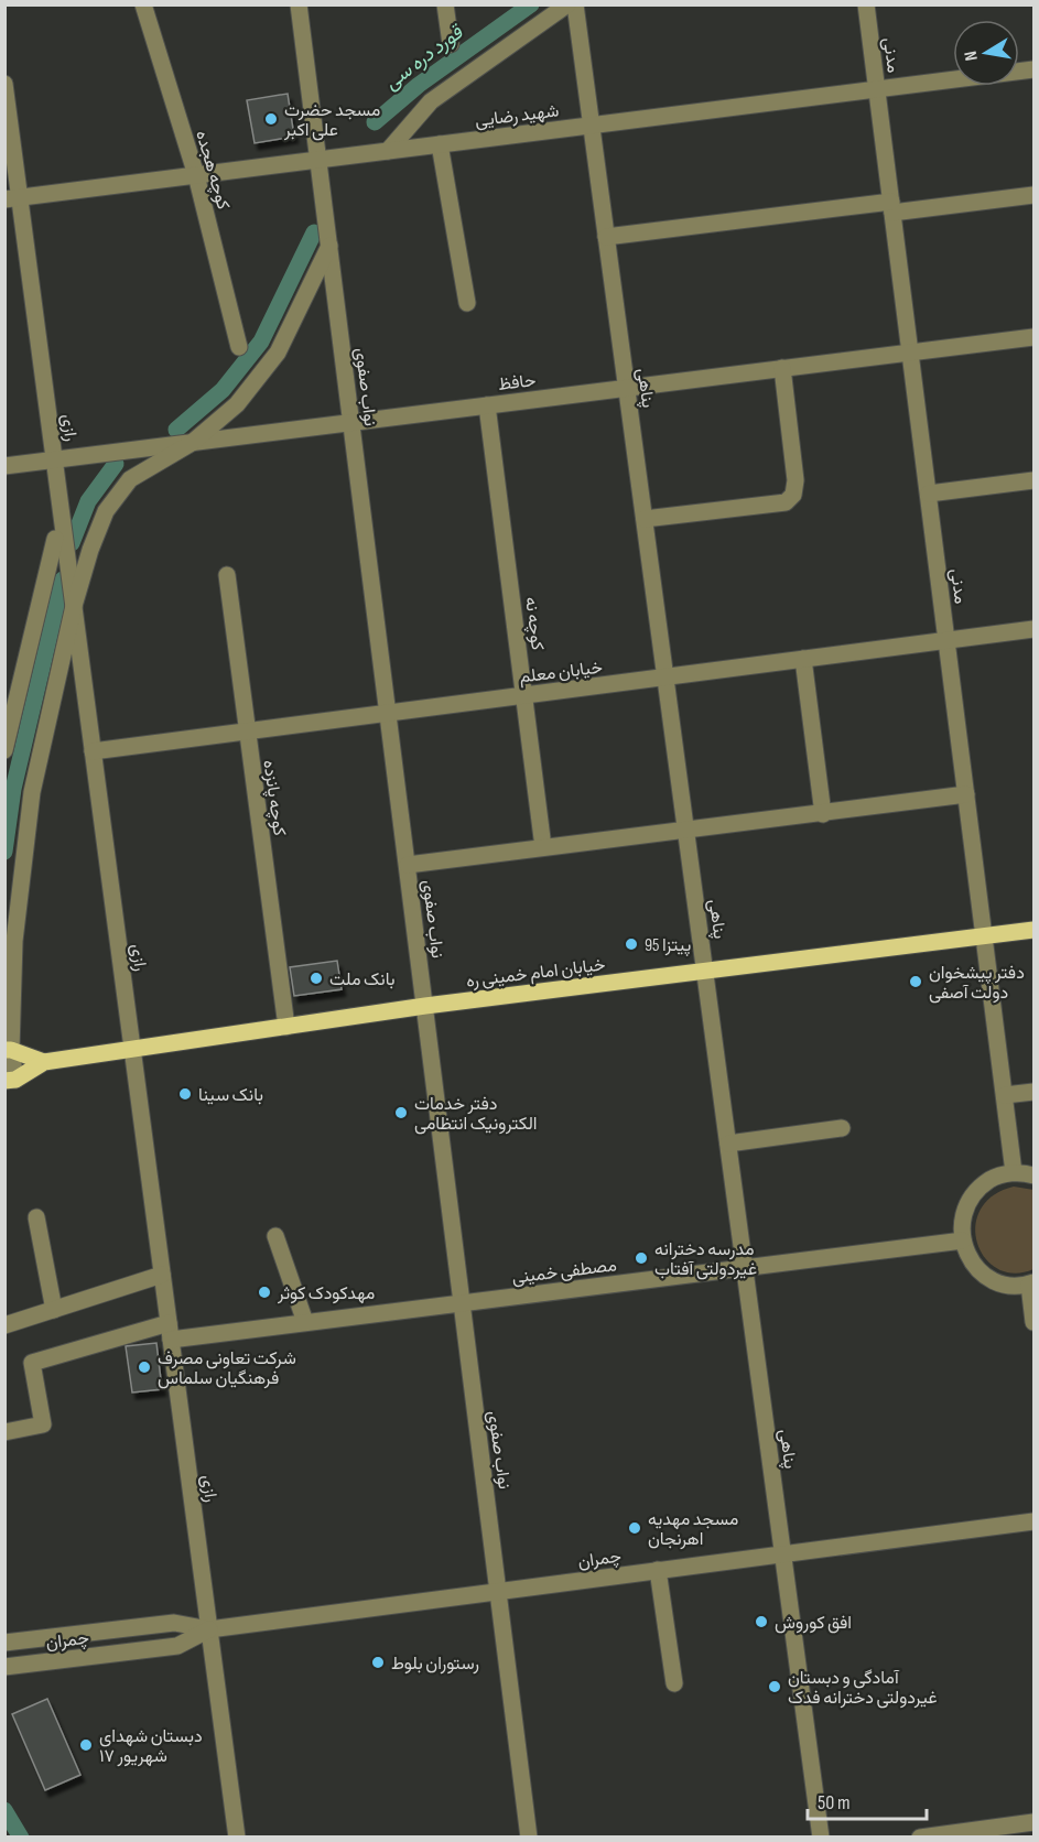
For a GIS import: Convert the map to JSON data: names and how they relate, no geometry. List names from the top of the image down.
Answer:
{
  "streets": {
    "main road": ["خیابان امام خمینی ره"],
    "street": [
      "مدنی",
      "شهید رضایی",
      "کوچه هجده",
      "حافظ",
      "نواب صفوی",
      "پناهی",
      "رازی",
      "کوچه نه",
      "خیابان معلم",
      "کوچه پانزده",
      "مصطفی خمینی",
      "چمران"
    ]
  },
  "crossings": [
    ["مدنی", "شهید رضایی"],
    ["مدنی", "حافظ"],
    ["مدنی", "خیابان معلم"],
    ["مدنی", "خیابان امام خمینی ره"],
    ["شهید رضایی", "کوچه هجده"],
    ["شهید رضایی", "نواب صفوی"],
    ["شهید رضایی", "پناهی"],
    ["شهید رضایی", "رازی"],
    ["حافظ", "نواب صفوی"],
    ["حافظ", "پناهی"],
    ["حافظ", "رازی"],
    ["حافظ", "کوچه نه"],
    ["نواب صفوی", "خیابان معلم"],
    ["نواب صفوی", "خیابان امام خمینی ره"],
    ["نواب صفوی", "مصطفی خمینی"],
    ["نواب صفوی", "چمران"],
    ["پناهی", "خیابان معلم"],
    ["پناهی", "خیابان امام خمینی ره"],
    ["پناهی", "مصطفی خمینی"],
    ["پناهی", "چمران"],
    ["رازی", "خیابان معلم"],
    ["رازی", "خیابان امام خمینی ره"],
    ["رازی", "مصطفی خمینی"],
    ["رازی", "چمران"],
    ["کوچه نه", "خیابان معلم"],
    ["خیابان معلم", "کوچه پانزده"],
    ["کوچه پانزده", "خیابان امام خمینی ره"]
  ],
  "water": ["قورد دره سی"],
  "places": [
    "مسجد حضرت علی اکبر",
    "پیتزا 95",
    "بانک ملت",
    "دفتر پیشخوان دولت آصفی",
    "بانک سینا",
    "دفتر خدمات الکترونیک انتظامی",
    "مدرسه دخترانه غیردولتی آفتاب",
    "مهدکودک کوثر",
    "شرکت تعاونی مصرف فرهنگیان سلماس",
    "مسجد مهدیه اهرنجان",
    "افق کوروش",
    "رستوران بلوط",
    "آمادگی و دبستان غیردولتی دخترانه فدک",
    "دبستان شهدای ۱۷ شهریور"
  ],
  "scale_bar": "50 m",
  "north": "left"
}
